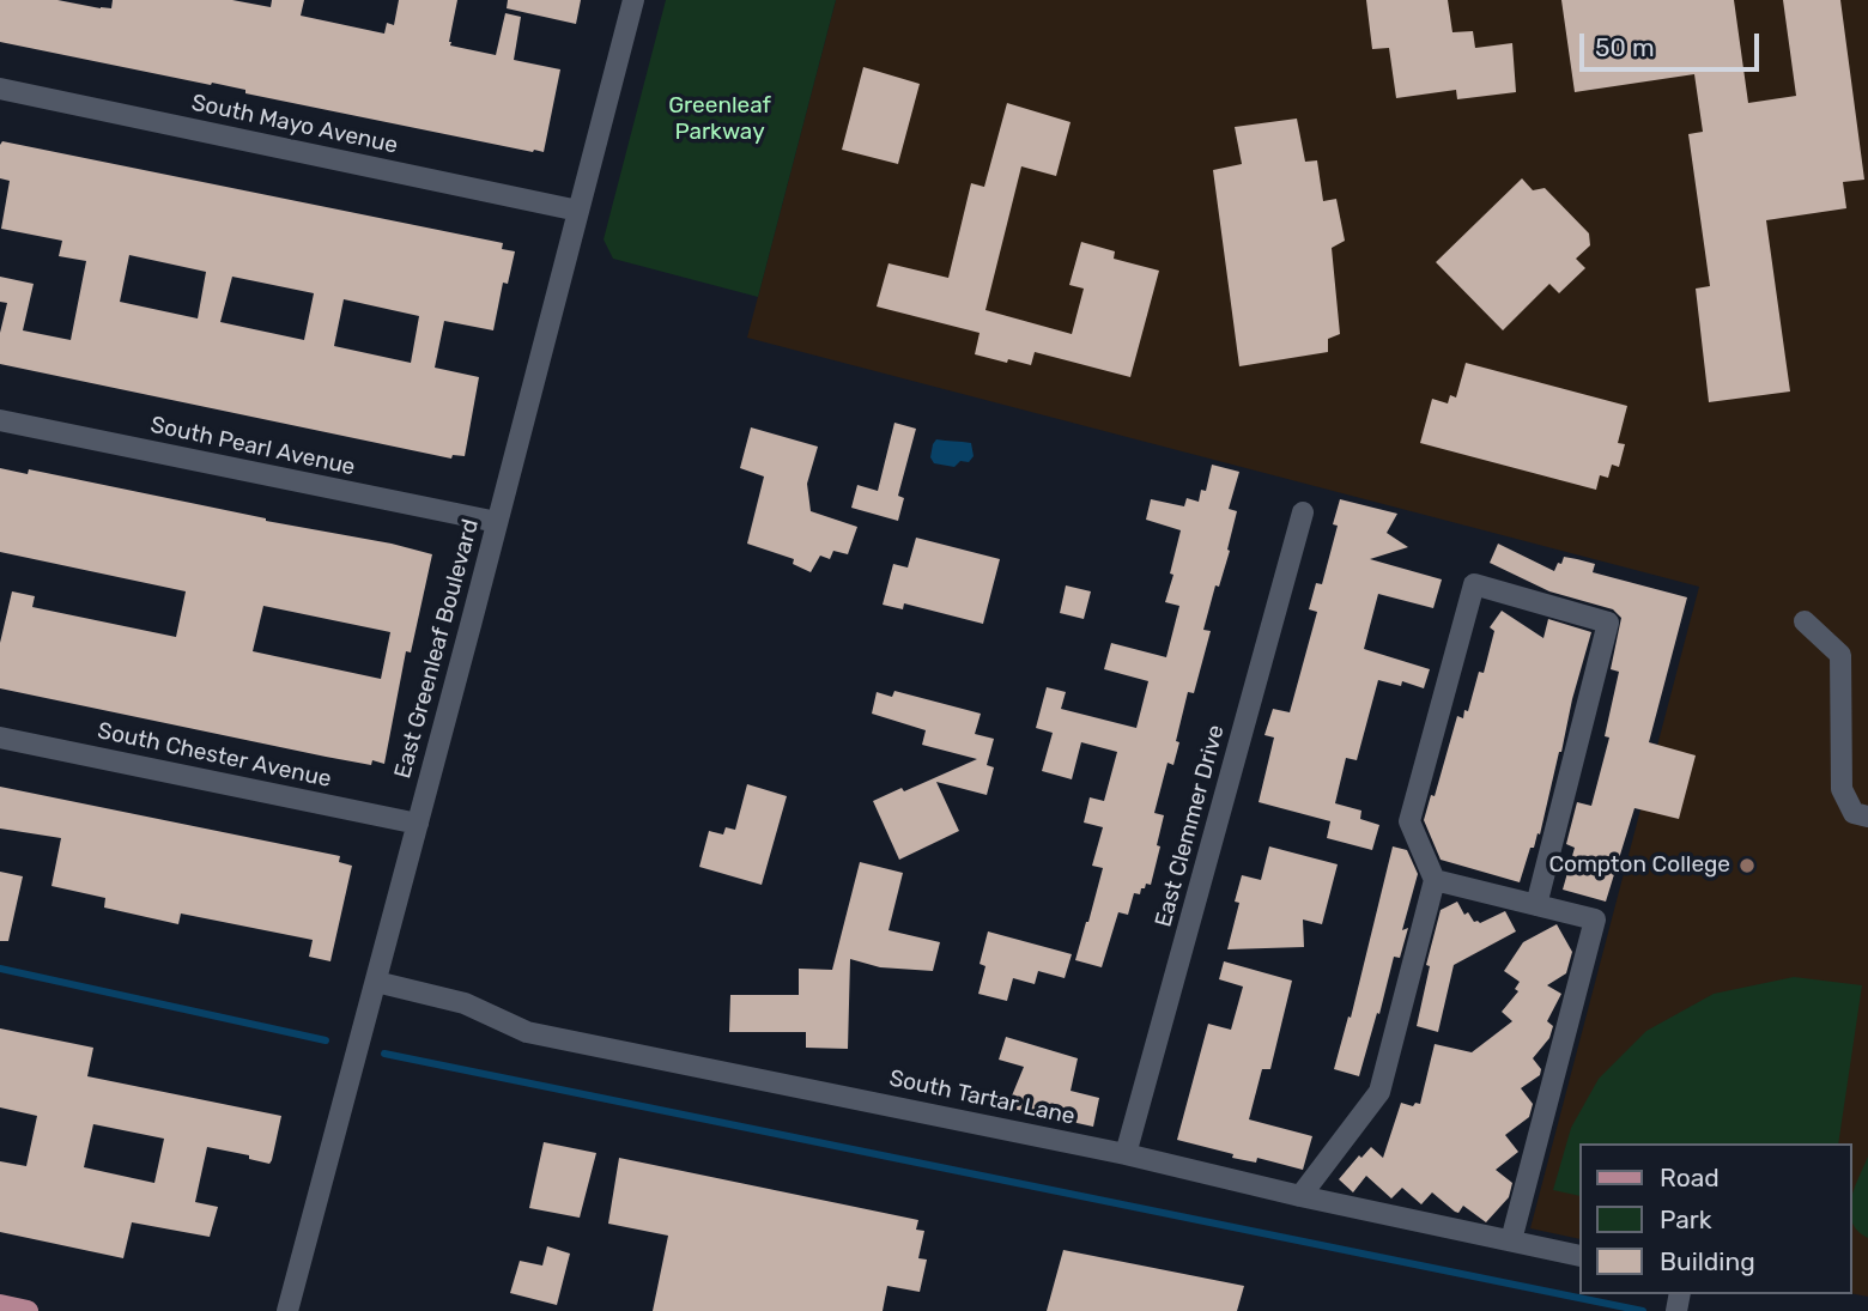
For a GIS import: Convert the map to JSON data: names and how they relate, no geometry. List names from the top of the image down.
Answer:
{
  "streets": {
    "street": [
      "South Mayo Avenue",
      "South Pearl Avenue",
      "East Greenleaf Boulevard",
      "South Chester Avenue",
      "East Clemmer Drive",
      "South Tartar Lane"
    ]
  },
  "crossings": [
    ["South Mayo Avenue", "East Greenleaf Boulevard"],
    ["South Pearl Avenue", "East Greenleaf Boulevard"],
    ["East Greenleaf Boulevard", "South Chester Avenue"],
    ["East Greenleaf Boulevard", "South Tartar Lane"],
    ["East Clemmer Drive", "South Tartar Lane"]
  ],
  "parks": ["Greenleaf Parkway"],
  "places": ["Compton College"],
  "legend": ["Road", "Park", "Building"],
  "scale_bar": "50 m"
}
